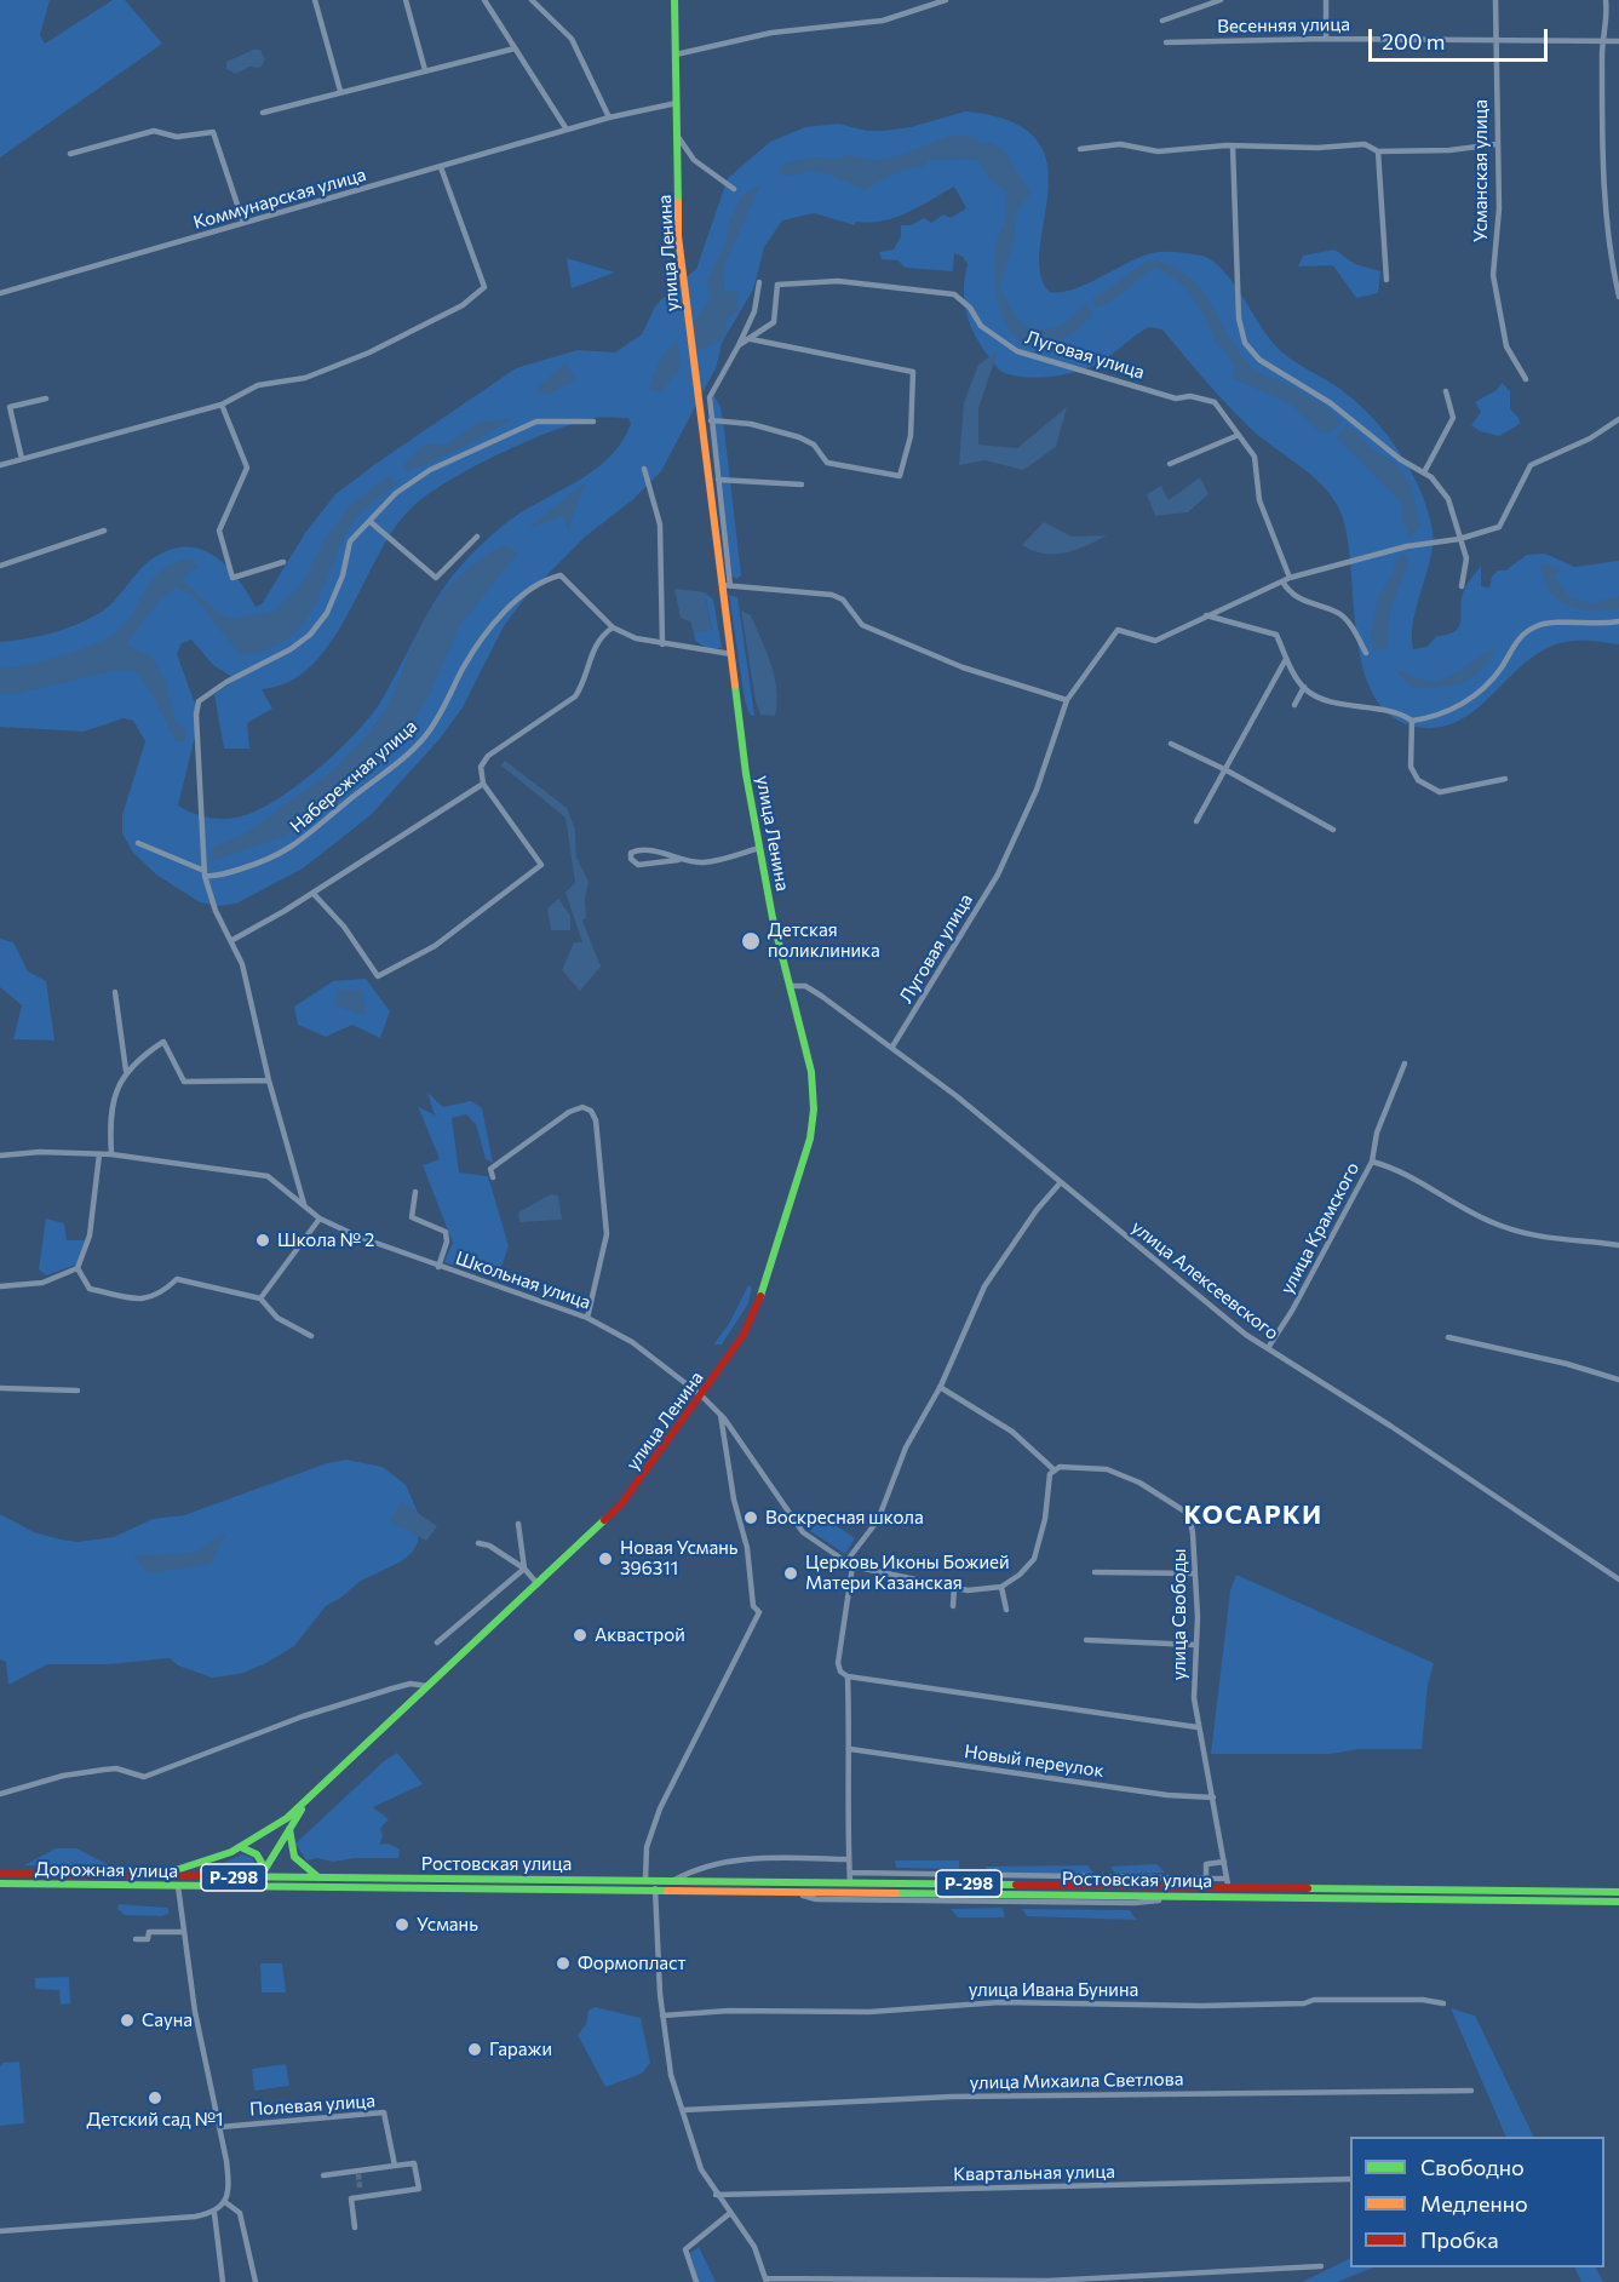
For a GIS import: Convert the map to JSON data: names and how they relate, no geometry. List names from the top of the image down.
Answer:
{
  "streets": {
    "main road": [
      "улица Ленина",
      "Ростовская улица",
      "Дорожная улица",
      "Р-298"
    ],
    "street": [
      "Весенняя улица",
      "Усманская улица",
      "Коммунарская улица",
      "Луговая улица",
      "Набережная улица",
      "улица Крамского",
      "Школьная улица",
      "улица Алексеевского",
      "улица Свободы",
      "Новый переулок",
      "улица Ивана Бунина",
      "улица Михаила Светлова",
      "Полевая улица",
      "Квартальная улица"
    ]
  },
  "crossings": [
    ["Весенняя улица", "Усманская улица"],
    ["Коммунарская улица", "улица Ленина"],
    ["улица Ленина", "Луговая улица"],
    ["улица Ленина", "Набережная улица"],
    ["улица Ленина", "Школьная улица"],
    ["улица Ленина", "улица Алексеевского"],
    ["Луговая улица", "улица Алексеевского"],
    ["улица Крамского", "улица Алексеевского"],
    ["улица Свободы", "Новый переулок"],
    ["улица Свободы", "Ростовская улица"],
    ["Ростовская улица", "Дорожная улица"]
  ],
  "districts": ["КОСАРКИ"],
  "places": [
    "Детская поликлиника",
    "Школа № 2",
    "Воскресная школа",
    "Новая Усмань 396311",
    "Церковь Иконы Божией Матери Казанская",
    "Аквастрой",
    "Усмань",
    "Формопласт",
    "Сауна",
    "Гаражи",
    "Детский сад №1"
  ],
  "legend": ["Свободно", "Медленно", "Пробка"],
  "scale_bar": "200 m"
}
